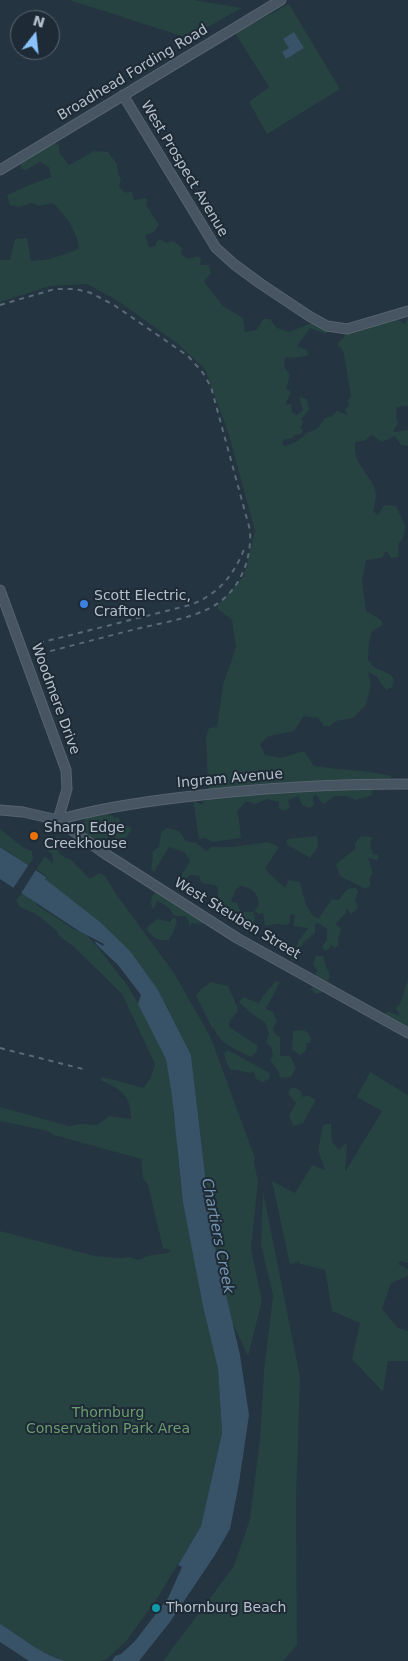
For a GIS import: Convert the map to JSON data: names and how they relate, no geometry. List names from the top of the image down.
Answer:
{
  "streets": {
    "street": [
      "Broadhead Fording Road",
      "West Prospect Avenue",
      "Woodmere Drive",
      "Ingram Avenue",
      "West Steuben Street"
    ]
  },
  "crossings": [
    ["Broadhead Fording Road", "West Prospect Avenue"],
    ["Woodmere Drive", "Ingram Avenue"],
    ["Woodmere Drive", "West Steuben Street"],
    ["Ingram Avenue", "West Steuben Street"]
  ],
  "water": ["Chartiers Creek"],
  "parks": ["Thornburg Conservation Park Area"],
  "places": ["Scott Electric, Crafton", "Sharp Edge Creekhouse", "Thornburg Beach"],
  "north": "top"
}
